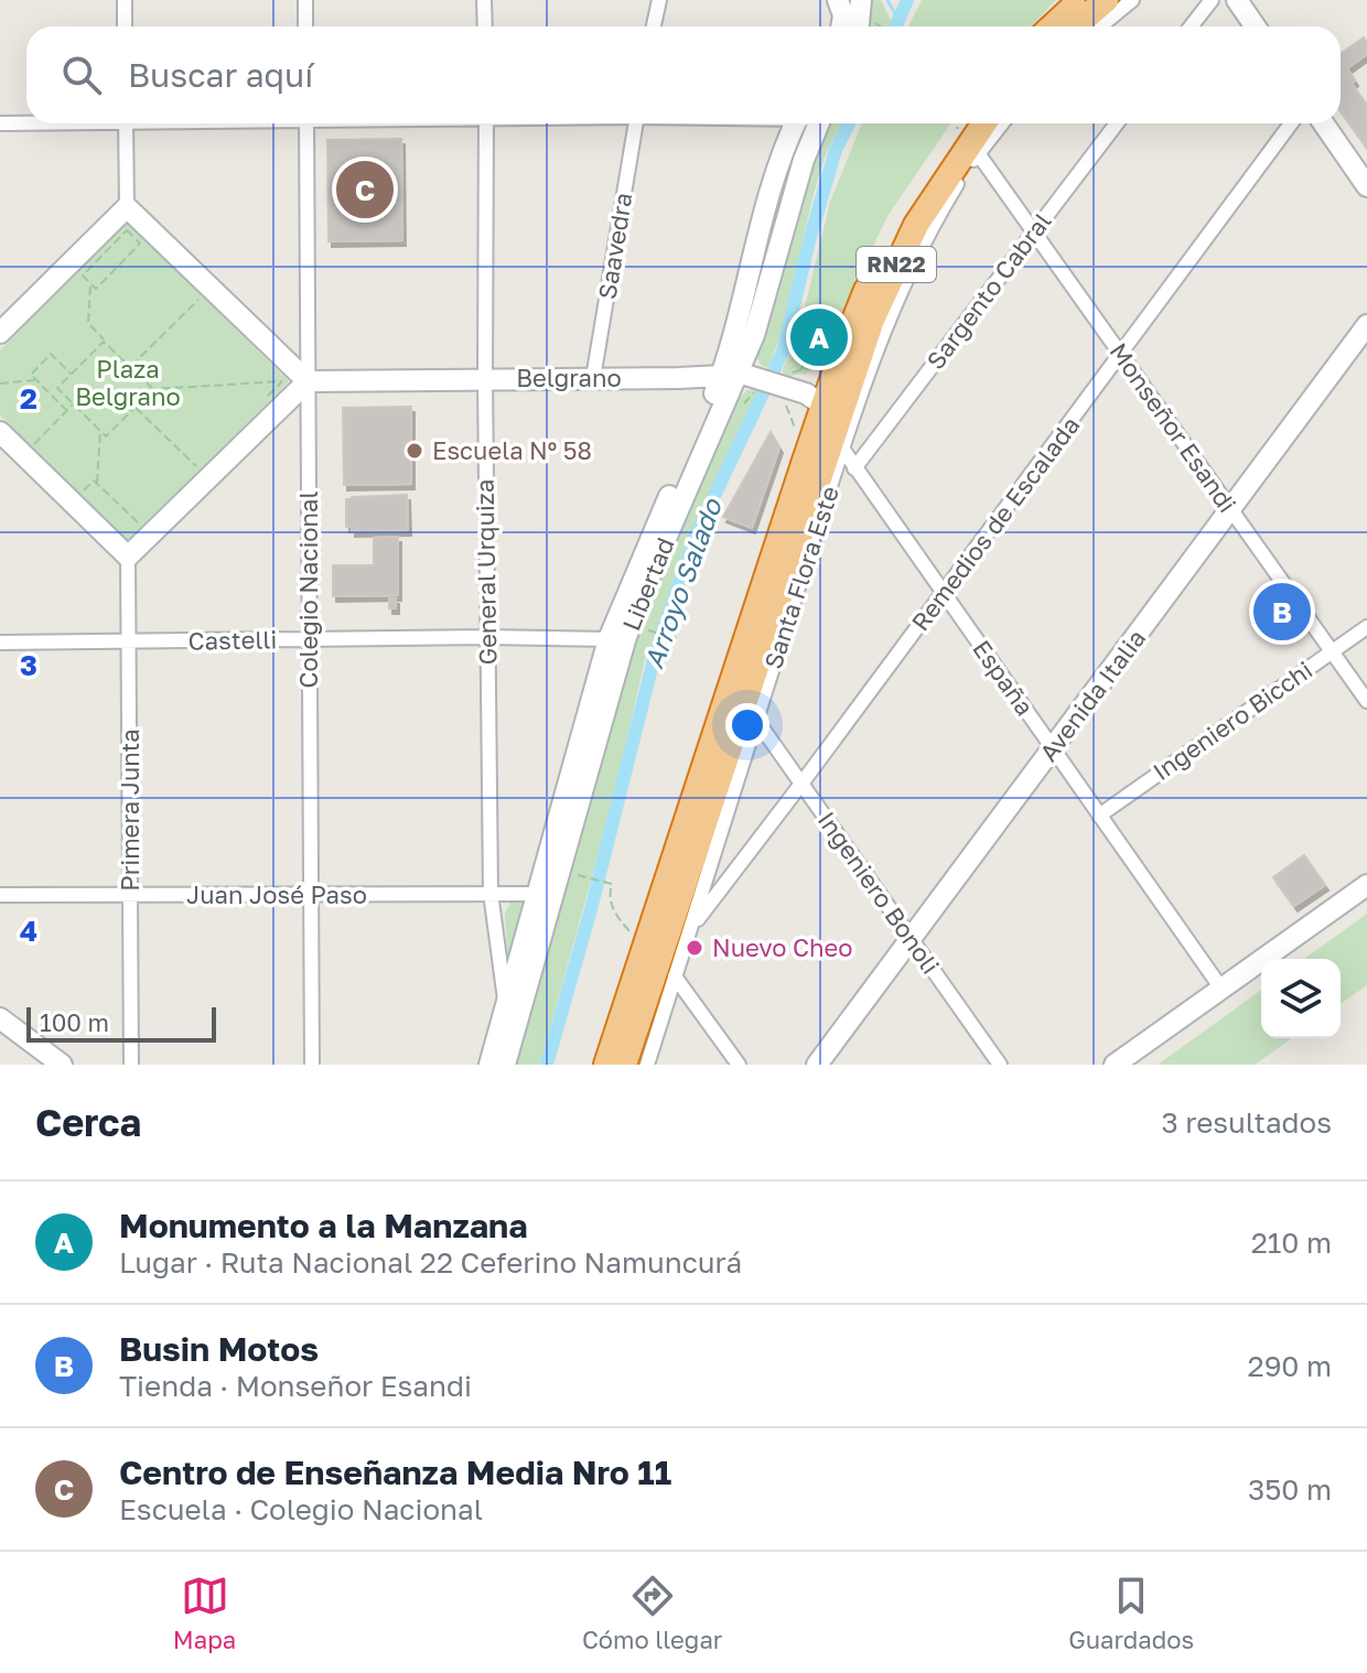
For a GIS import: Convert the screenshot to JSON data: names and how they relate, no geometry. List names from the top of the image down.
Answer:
{
  "streets": {
    "highway": ["RN22"],
    "street": [
      "Saavedra",
      "Sargento Cabral",
      "Belgrano",
      "Monseñor Esandi",
      "Remedios de Escalada",
      "General Urquiza",
      "Santa Flora Este",
      "Libertad",
      "Colegio Nacional",
      "Castelli",
      "España",
      "Avenida Italia",
      "Ingeniero Bicchi",
      "Primera Junta",
      "Ingeniero Bonoli",
      "Juan José Paso"
    ]
  },
  "crossings": [
    ["Saavedra", "Belgrano"],
    ["RN22", "Belgrano"],
    ["RN22", "Santa Flora Este"],
    ["RN22", "España"],
    ["Sargento Cabral", "Monseñor Esandi"],
    ["Sargento Cabral", "España"],
    ["Belgrano", "General Urquiza"],
    ["Belgrano", "Libertad"],
    ["Belgrano", "Colegio Nacional"],
    ["Belgrano", "España"],
    ["Monseñor Esandi", "Remedios de Escalada"],
    ["Monseñor Esandi", "Santa Flora Este"],
    ["Monseñor Esandi", "Avenida Italia"],
    ["Monseñor Esandi", "Ingeniero Bicchi"],
    ["Remedios de Escalada", "Santa Flora Este"],
    ["Remedios de Escalada", "España"],
    ["Remedios de Escalada", "Ingeniero Bonoli"],
    ["General Urquiza", "Libertad"],
    ["General Urquiza", "Castelli"],
    ["General Urquiza", "Juan José Paso"],
    ["Santa Flora Este", "España"],
    ["Santa Flora Este", "Ingeniero Bonoli"],
    ["Libertad", "Castelli"],
    ["Libertad", "Juan José Paso"],
    ["Colegio Nacional", "Castelli"],
    ["Colegio Nacional", "Juan José Paso"],
    ["Castelli", "Primera Junta"],
    ["España", "Avenida Italia"],
    ["España", "Ingeniero Bicchi"],
    ["Avenida Italia", "Ingeniero Bonoli"],
    ["Primera Junta", "Juan José Paso"]
  ],
  "water": ["Arroyo Salado"],
  "parks": ["Plaza Belgrano"],
  "places": ["Escuela Nº 58", "Nuevo Cheo"],
  "scale_bar": "100 m",
  "page": {
    "search": "Buscar aquí",
    "pins": ["C", "A", "B"],
    "scale": "100 m",
    "heading": ["Cerca", "3 resultados"],
    "list": [
      {
        "mark": "A",
        "name": "Monumento a la Manzana",
        "note": "Lugar · Ruta Nacional 22 Ceferino Namuncurá",
        "value": "210 m"
      },
      {
        "mark": "B",
        "name": "Busin Motos",
        "note": "Tienda · Monseñor Esandi",
        "value": "290 m"
      },
      {
        "mark": "C",
        "name": "Centro de Enseñanza Media Nro 11",
        "note": "Escuela · Colegio Nacional",
        "value": "350 m"
      }
    ],
    "nav": ["Mapa", "Cómo llegar", "Guardados"]
  },
  "grid": {
    "rows": ["2", "3", "4"]
  }
}
